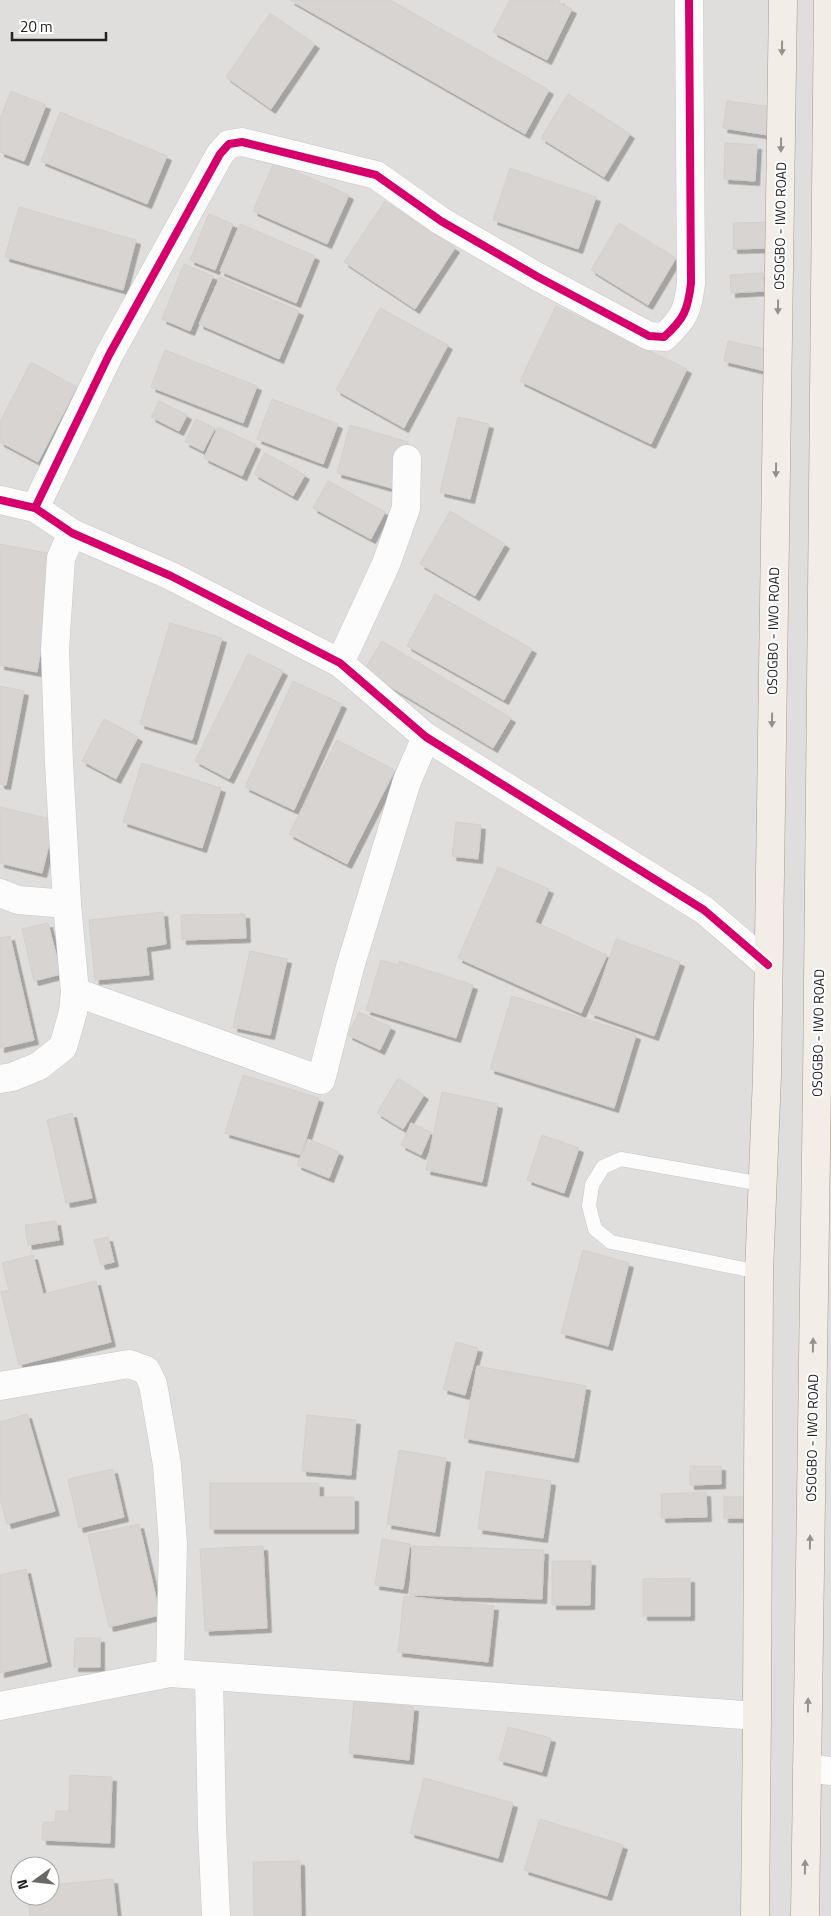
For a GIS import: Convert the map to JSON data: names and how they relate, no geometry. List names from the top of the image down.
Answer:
{
  "streets": {
    "main road": ["OSOGBO - IWO ROAD"]
  },
  "scale_bar": "20 m",
  "north": "left"
}
